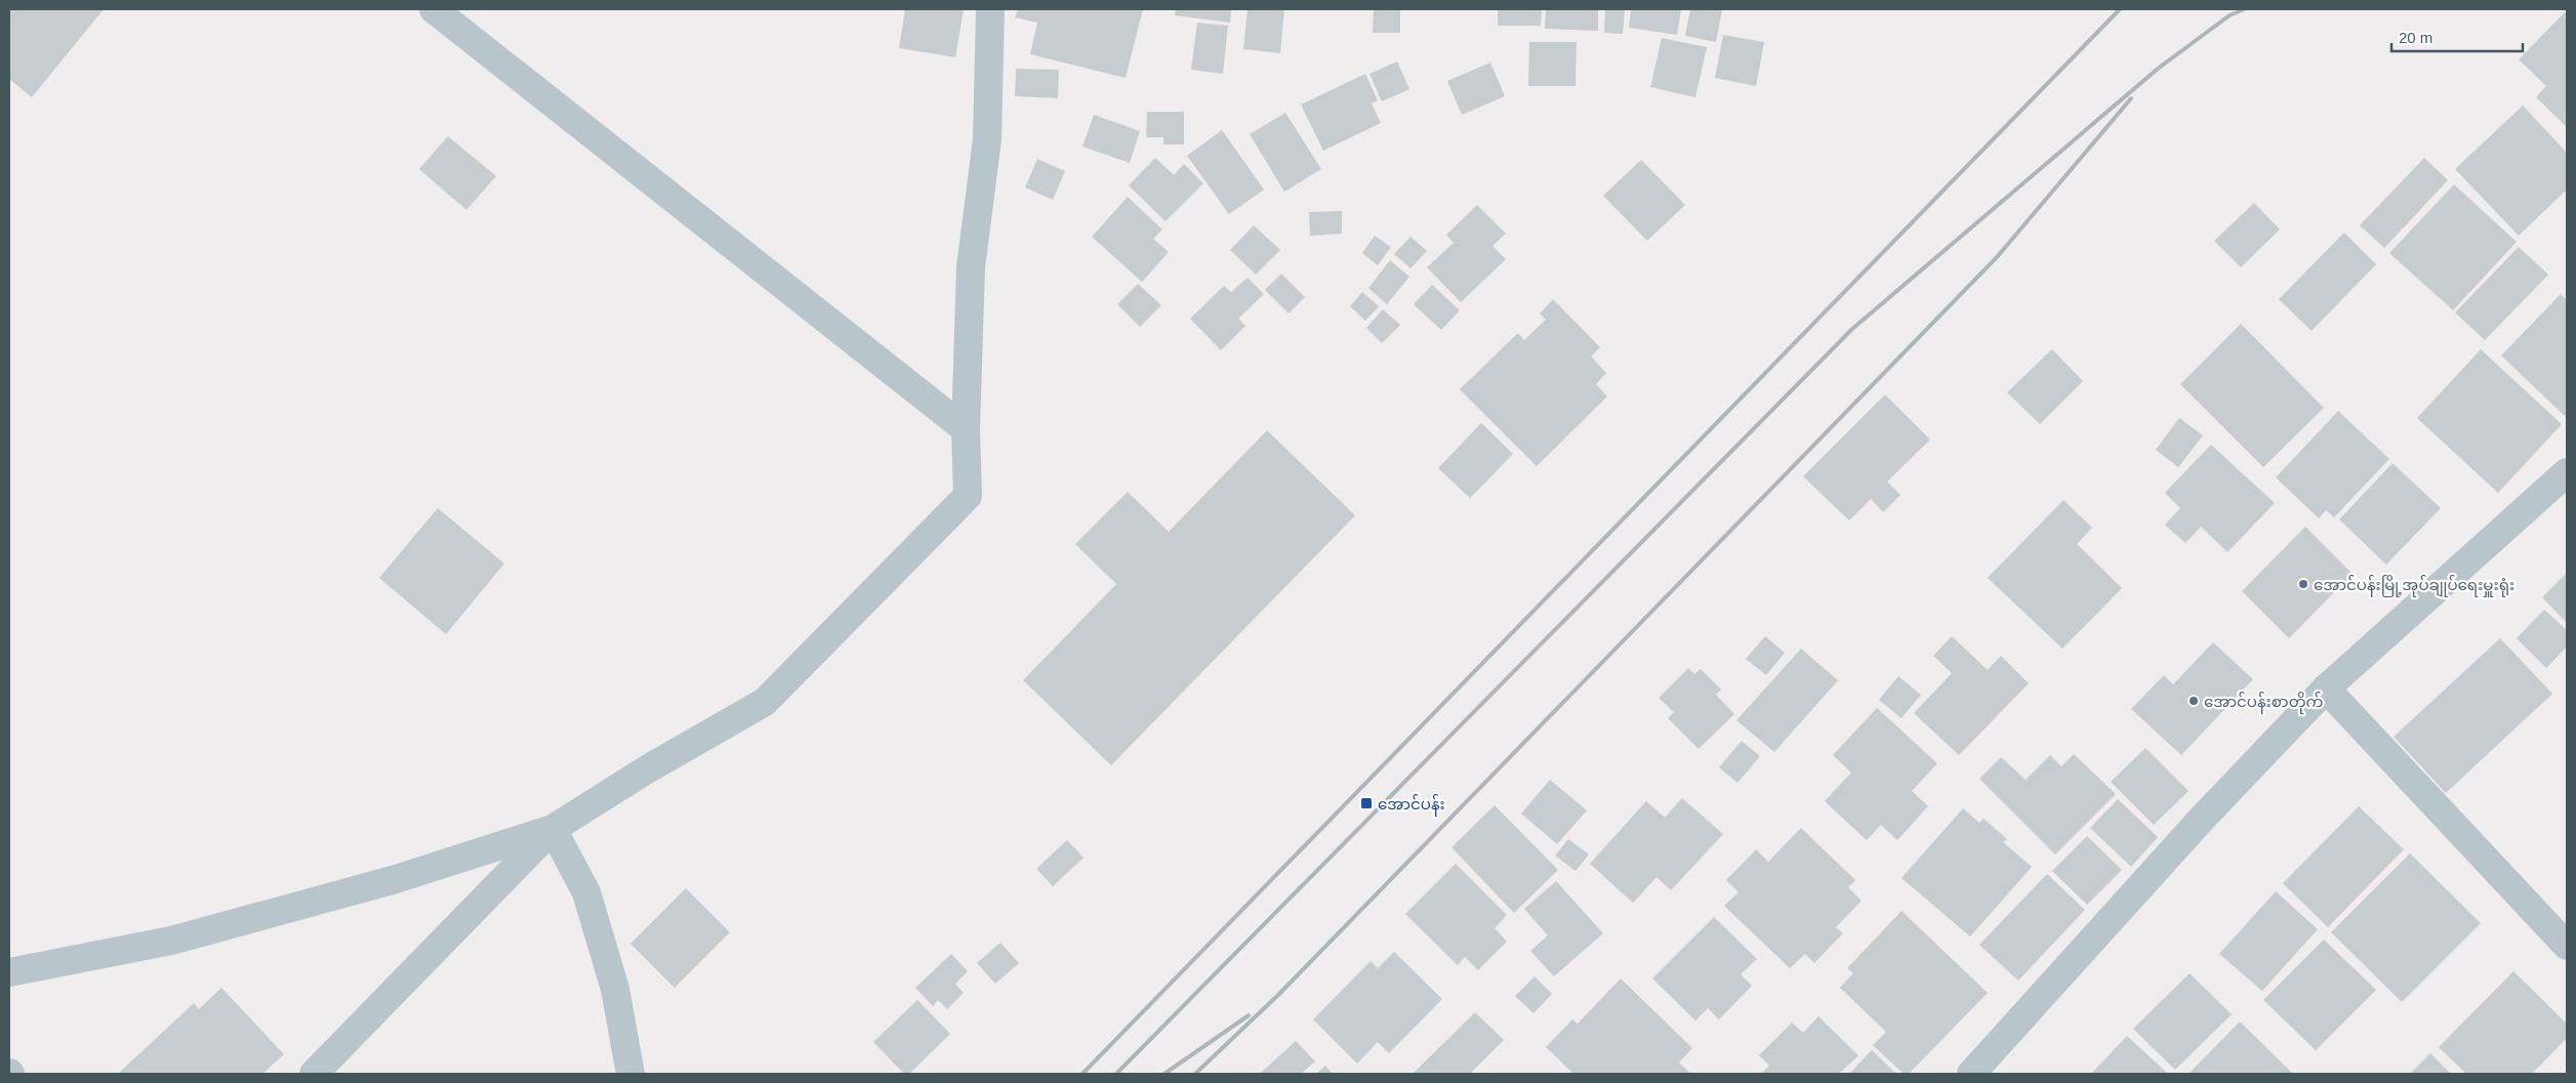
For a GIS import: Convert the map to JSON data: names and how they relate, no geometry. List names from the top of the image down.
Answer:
{
  "places": {
    "other": ["အောင်ပန်းမြို့အုပ်ချုပ်ရေးမှူးရုံး", "အောင်ပန်းစာတိုက်"],
    "transit": ["အောင်ပန်း"]
  },
  "scale_bar": "20 m"
}
